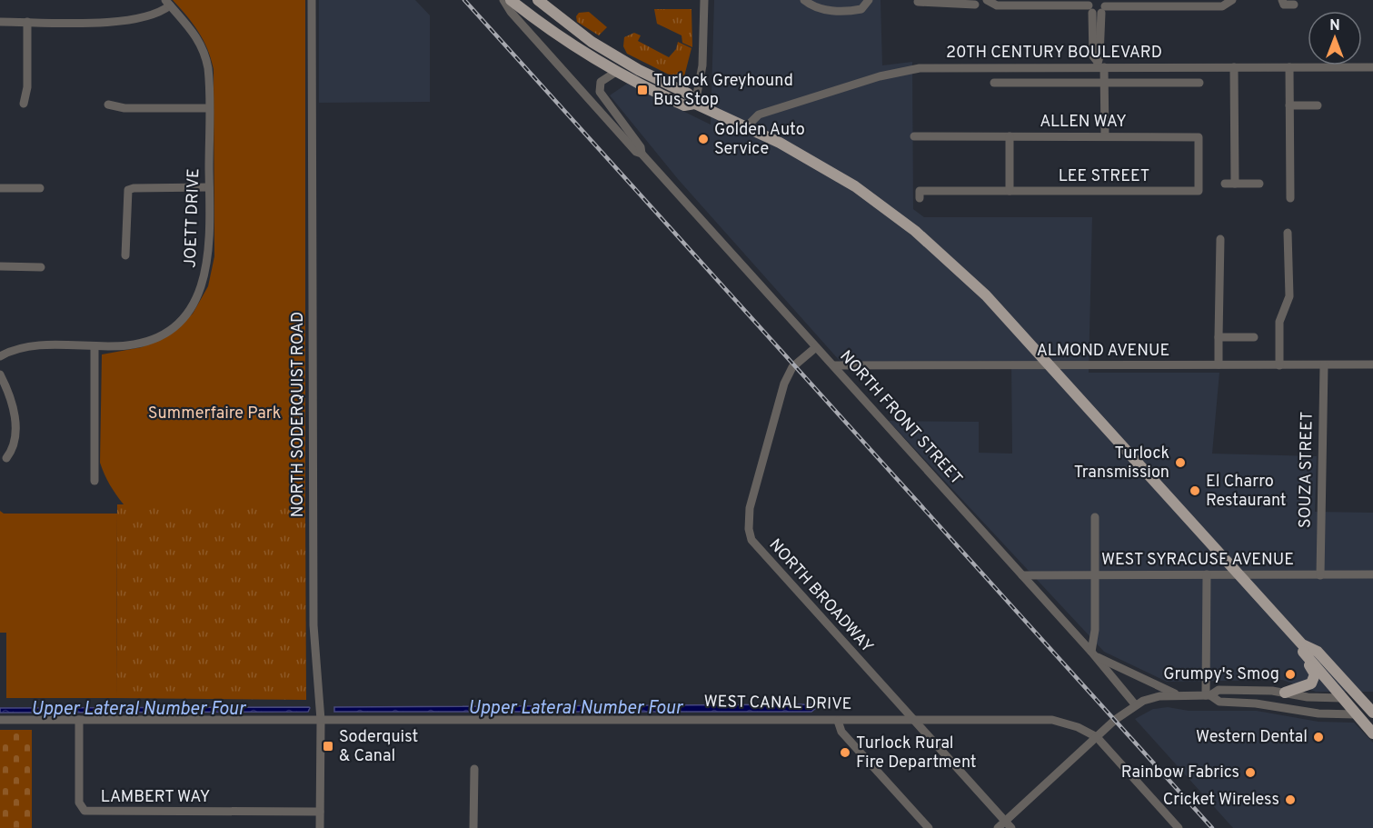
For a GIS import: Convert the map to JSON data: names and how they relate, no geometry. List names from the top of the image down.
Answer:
{
  "streets": {
    "street": [
      "20TH CENTURY BOULEVARD",
      "ALLEN WAY",
      "LEE STREET",
      "JOETT DRIVE",
      "ALMOND AVENUE",
      "NORTH SODERQUIST ROAD",
      "NORTH FRONT STREET",
      "SOUZA STREET",
      "WEST SYRACUSE AVENUE",
      "NORTH BROADWAY",
      "WEST CANAL DRIVE",
      "LAMBERT WAY"
    ]
  },
  "crossings": [
    ["ALLEN WAY", "LEE STREET"],
    ["ALMOND AVENUE", "NORTH FRONT STREET"],
    ["ALMOND AVENUE", "SOUZA STREET"],
    ["NORTH SODERQUIST ROAD", "WEST CANAL DRIVE"],
    ["NORTH SODERQUIST ROAD", "LAMBERT WAY"],
    ["NORTH FRONT STREET", "WEST SYRACUSE AVENUE"],
    ["NORTH FRONT STREET", "NORTH BROADWAY"],
    ["SOUZA STREET", "WEST SYRACUSE AVENUE"],
    ["NORTH BROADWAY", "WEST CANAL DRIVE"],
    ["WEST CANAL DRIVE", "LAMBERT WAY"]
  ],
  "water": ["Upper Lateral Number Four"],
  "parks": ["Summerfaire Park"],
  "places": {
    "transit": ["Turlock Greyhound Bus Stop", "Soderquist & Canal"],
    "other": [
      "Golden Auto Service",
      "Turlock Transmission",
      "El Charro Restaurant",
      "Grumpy's Smog",
      "Western Dental",
      "Turlock Rural Fire Department",
      "Rainbow Fabrics",
      "Cricket Wireless"
    ]
  },
  "north": "top"
}
